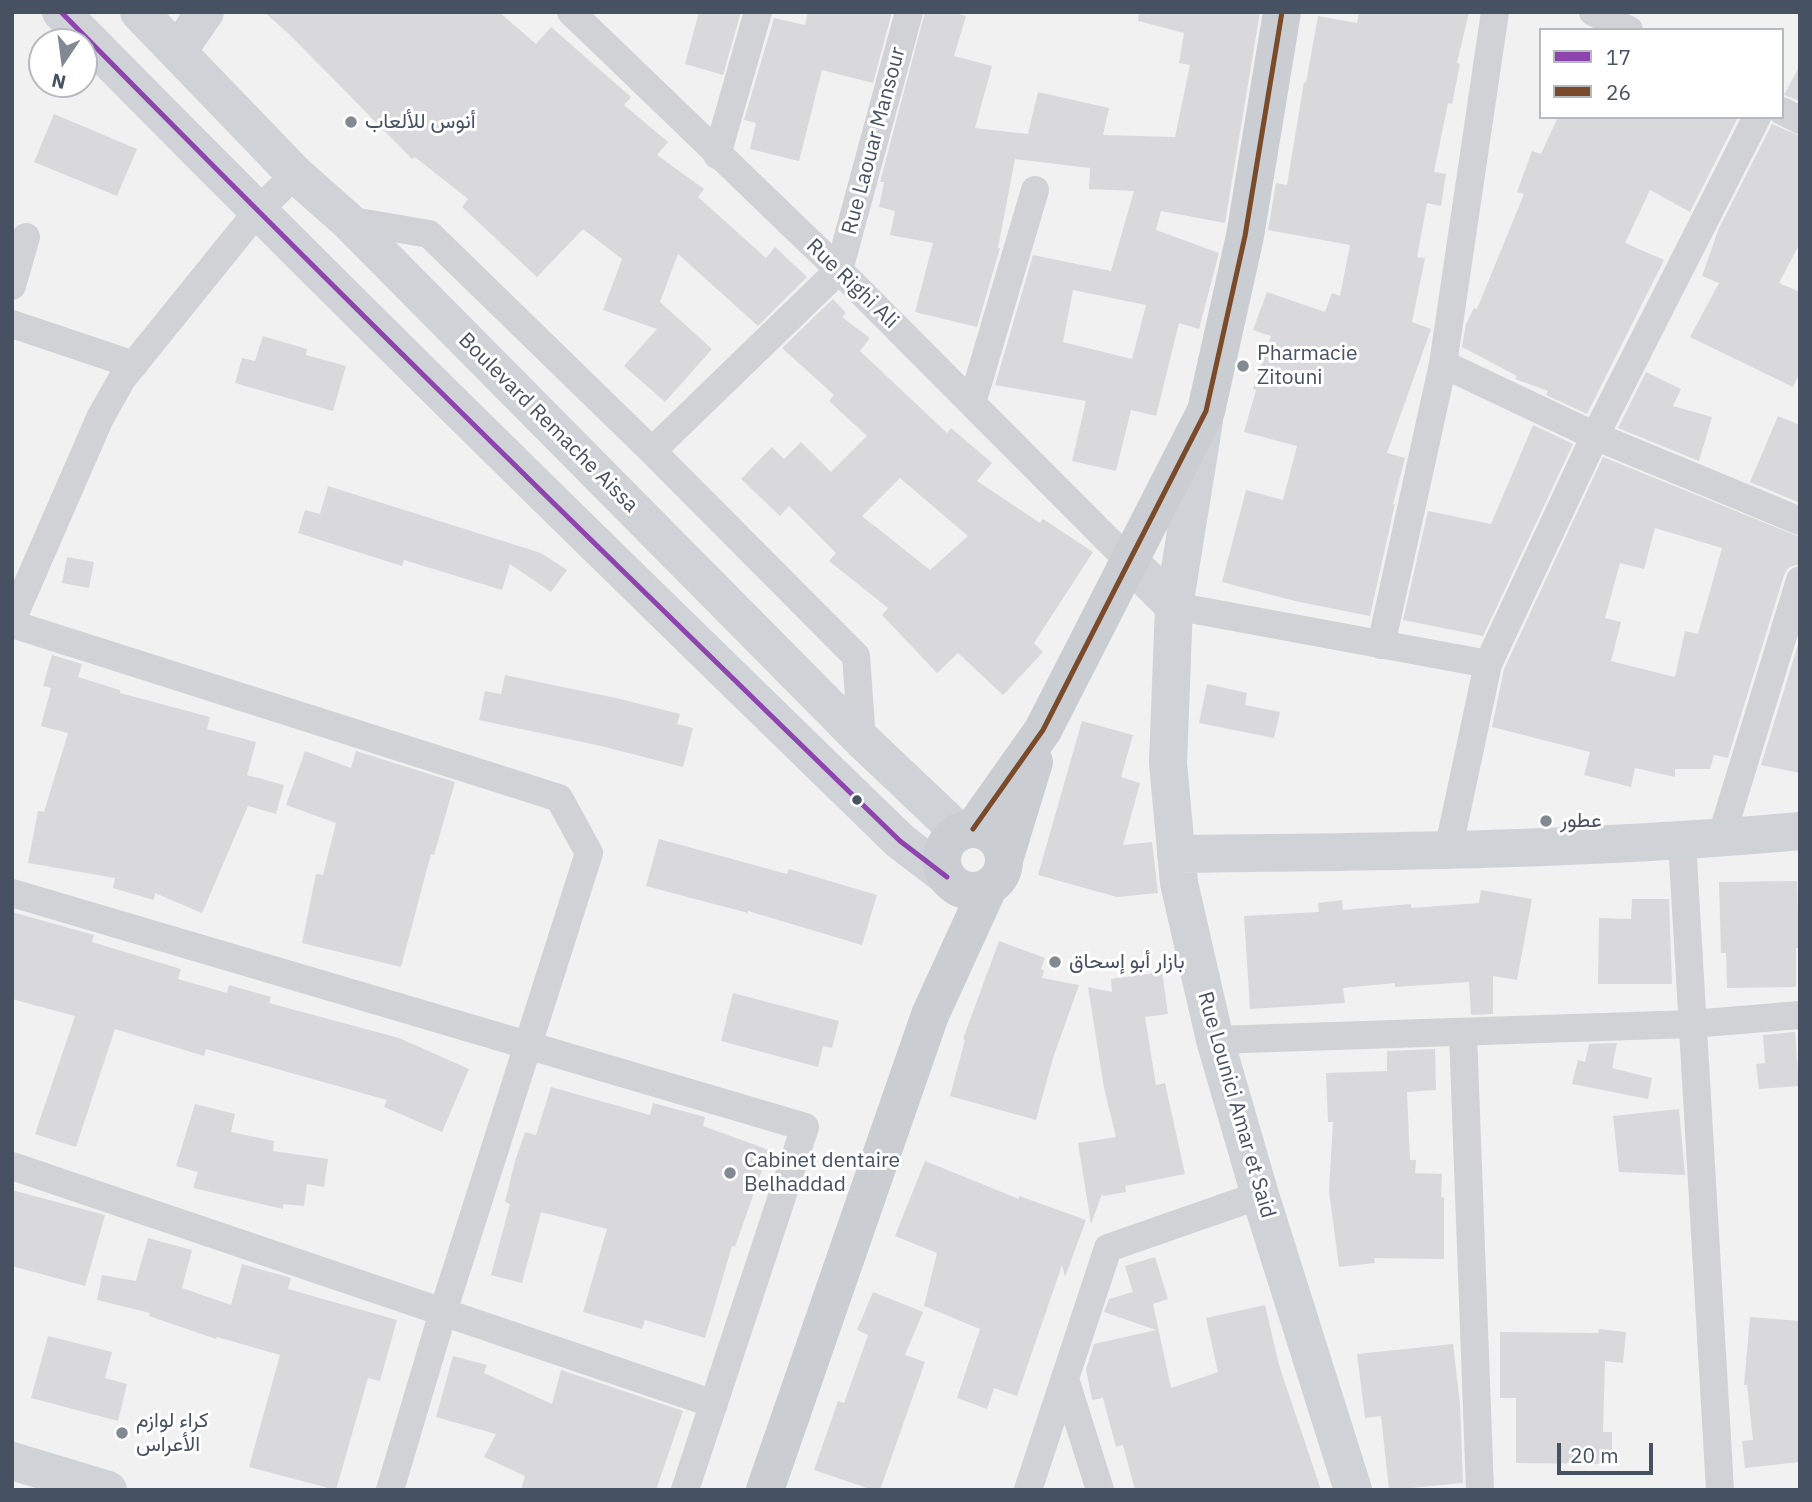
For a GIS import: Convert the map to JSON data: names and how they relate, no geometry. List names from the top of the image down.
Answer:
{
  "streets": {
    "main road": ["Boulevard Remache Aissa", "Rue Lounici Amar et Said"],
    "street": ["Rue Laouar Mansour", "Rue Righi Ali"]
  },
  "crossings": [
    ["Rue Laouar Mansour", "Rue Righi Ali"]
  ],
  "places": [
    "أنوس للألعاب",
    "Pharmacie Zitouni",
    "عطور",
    "بازار أبو إسحاق",
    "Cabinet dentaire Belhaddad",
    "كراء لوازم الأعراس"
  ],
  "lines": ["transit line 17", "transit line 26"],
  "legend": ["17", "26"],
  "scale_bar": "20 m",
  "north": "bottom"
}
